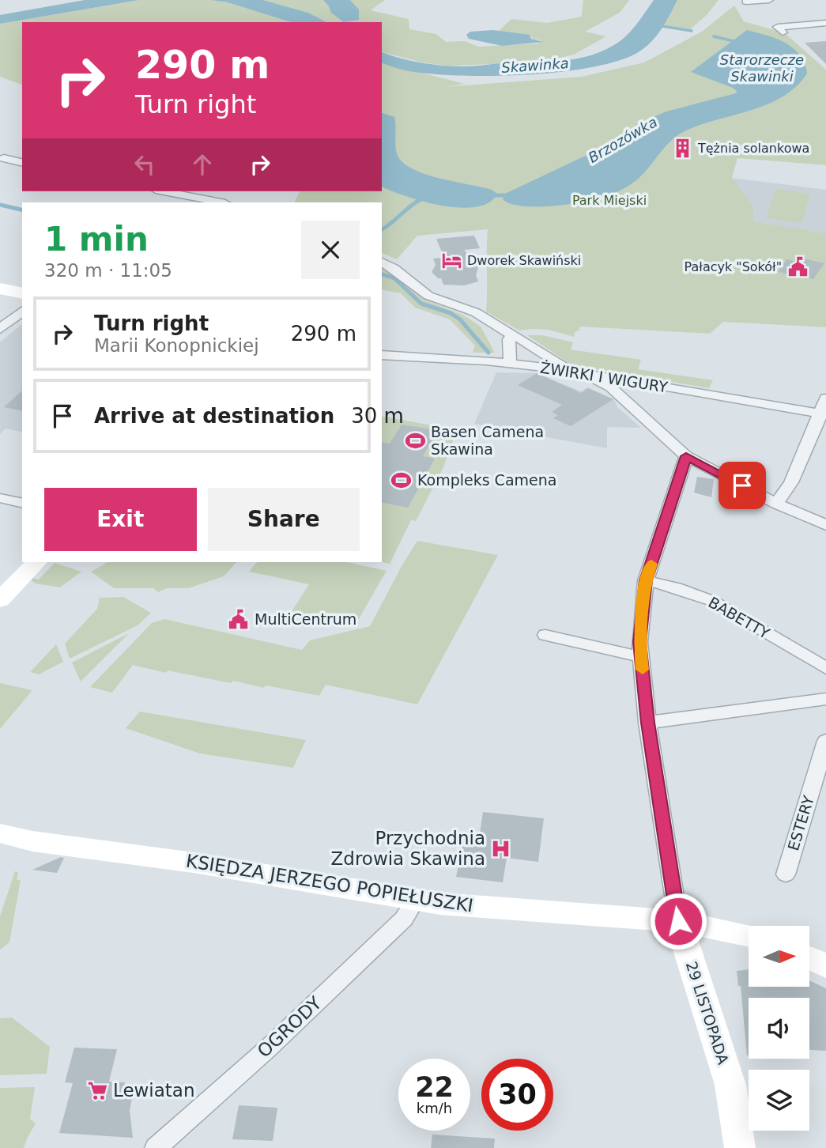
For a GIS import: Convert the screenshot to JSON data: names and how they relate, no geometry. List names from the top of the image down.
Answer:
{
  "streets": {
    "street": [
      "ŻWIRKI I WIGURY",
      "BABETTY",
      "ESTERY",
      "KSIĘDZA JERZEGO POPIEŁUSZKI",
      "29 LISTOPADA",
      "OGRODY"
    ]
  },
  "crossings": [
    ["BABETTY", "29 LISTOPADA"],
    ["KSIĘDZA JERZEGO POPIEŁUSZKI", "29 LISTOPADA"],
    ["KSIĘDZA JERZEGO POPIEŁUSZKI", "OGRODY"]
  ],
  "water": ["Starorzecze Skawinki", "Skawinka", "Brzozówka"],
  "parks": ["Park Miejski"],
  "places": {
    "building": ["Tężnia solankowa"],
    "hotel": ["Dworek Skawiński"],
    "public building": ["Pałacyk \"Sokół\"", "MultiCentrum"],
    "sports": ["Basen Camena Skawina", "Kompleks Camena"],
    "hospital": ["Przychodnia Zdrowia Skawina"],
    "supermarket": ["Lewiatan"]
  },
  "north": "right",
  "page": {
    "turn": ["290 m", "Turn right"],
    "heading": ["1 min", "320 m · 11:05"],
    "list": [
      {
        "name": "Turn right",
        "note": "Marii Konopnickiej",
        "value": "290 m"
      },
      {
        "name": "Arrive at destination",
        "value": "30 m"
      }
    ],
    "buttons": ["Exit", "Share"],
    "speed": "22 km/h",
    "limit": "30"
  }
}
